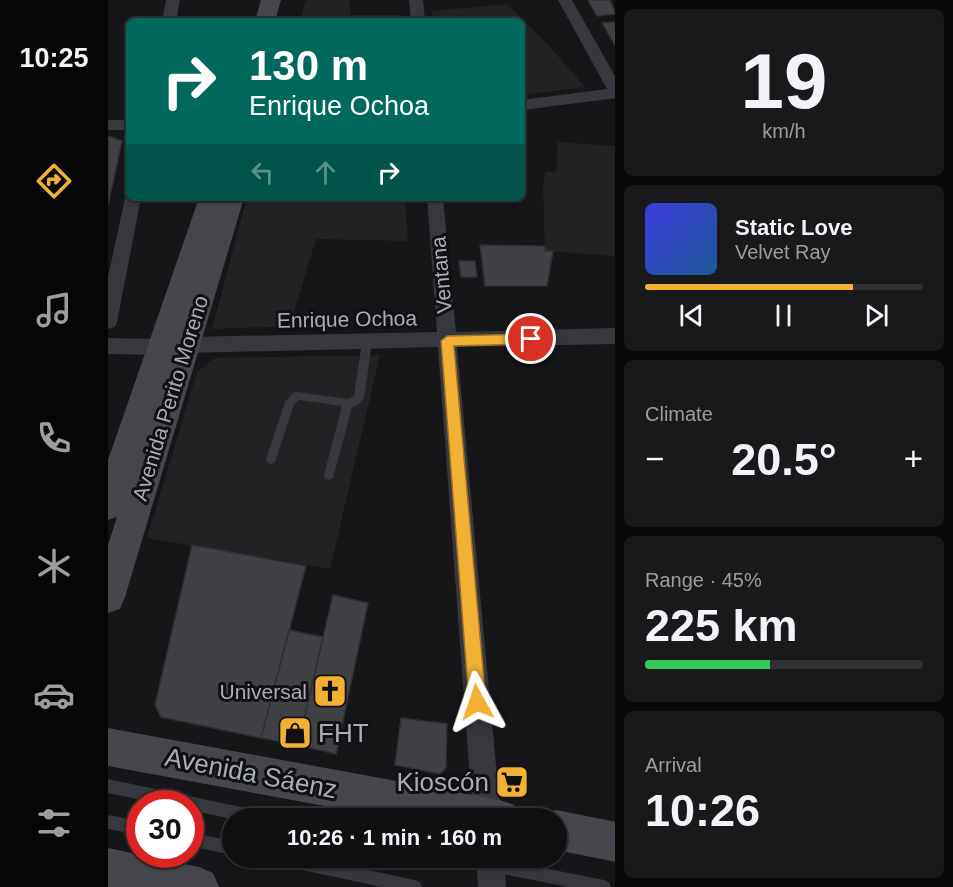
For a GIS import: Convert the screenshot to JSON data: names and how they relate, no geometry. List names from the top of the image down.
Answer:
{
  "streets": {
    "main road": ["Avenida Perito Moreno", "Avenida Sáenz"],
    "street": ["Ventana", "Enrique Ochoa"]
  },
  "crossings": [
    ["Ventana", "Enrique Ochoa"],
    ["Enrique Ochoa", "Avenida Perito Moreno"]
  ],
  "places": {
    "church": ["Universal"],
    "shop": ["FHT"],
    "supermarket": ["Kioscón"]
  },
  "page": {
    "tabs": "10:25",
    "tile": [
      ["19", "km/h"],
      "Climate",
      ["Range · 45%", "225 km"],
      ["Arrival", "10:26"]
    ],
    "turn": ["130 m", "Enrique Ochoa"],
    "song": ["Static Love", "Velvet Ray"],
    "heat": ["−", "20.5°", "+"],
    "limit": "30",
    "trip": "10:26 · 1 min · 160 m"
  }
}
